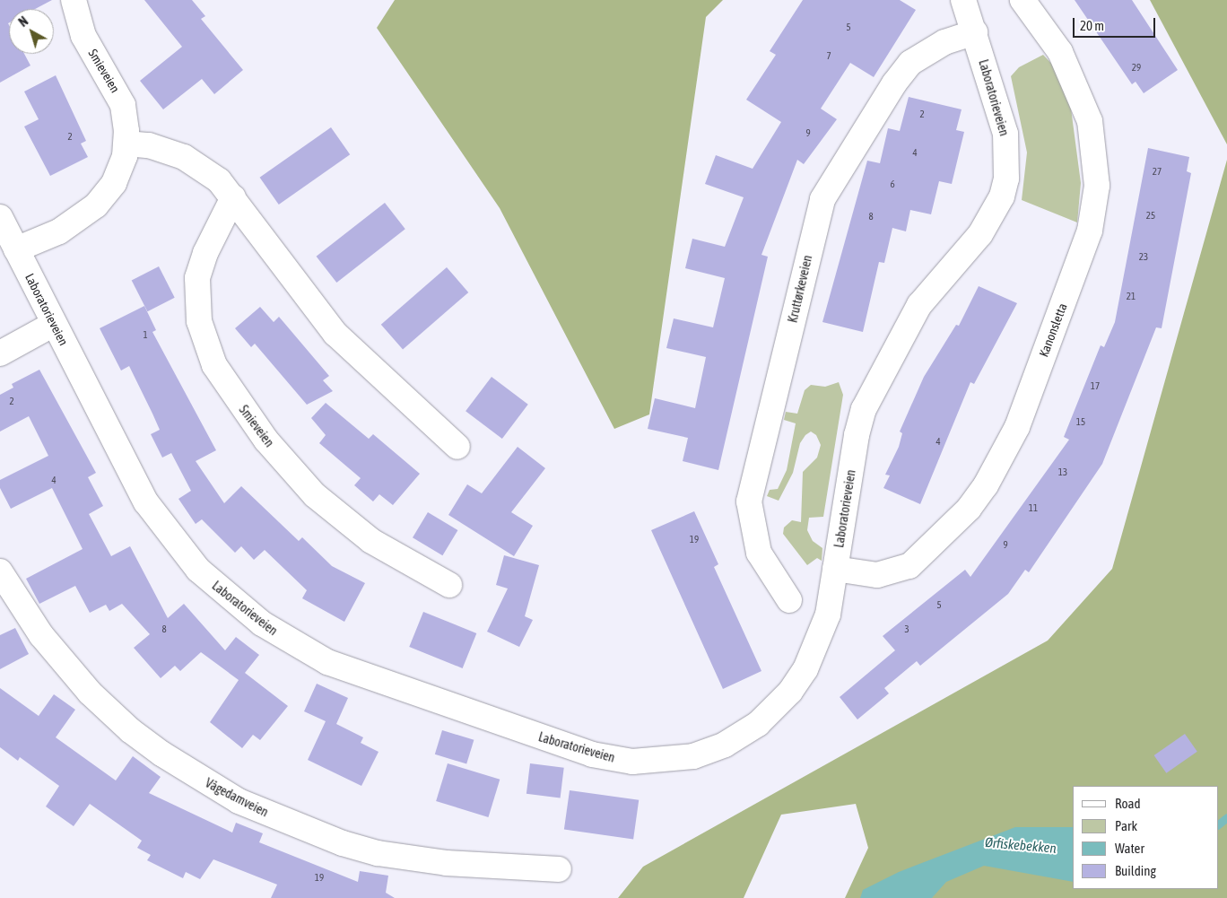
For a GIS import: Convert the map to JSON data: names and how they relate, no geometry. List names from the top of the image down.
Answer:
{
  "streets": {
    "street": [
      "Smieveien",
      "Laboratorieveien",
      "Kruttørkeveien",
      "Kanonsletta",
      "Vågedamveien"
    ]
  },
  "crossings": [
    ["Smieveien", "Laboratorieveien"],
    ["Laboratorieveien", "Kruttørkeveien"],
    ["Laboratorieveien", "Kanonsletta"]
  ],
  "water": ["Ørfiskebekken"],
  "house_numbers": [
    "5",
    "7",
    "29",
    "2",
    "9",
    "2",
    "4",
    "27",
    "6",
    "25",
    "8",
    "23",
    "21",
    "1",
    "17",
    "2",
    "15",
    "4",
    "13",
    "4",
    "11",
    "19",
    "9",
    "5",
    "8",
    "3",
    "19"
  ],
  "legend": [
    "Road",
    "Park",
    "Water",
    "Building"
  ],
  "scale_bar": "20 m",
  "north": "top left"
}
